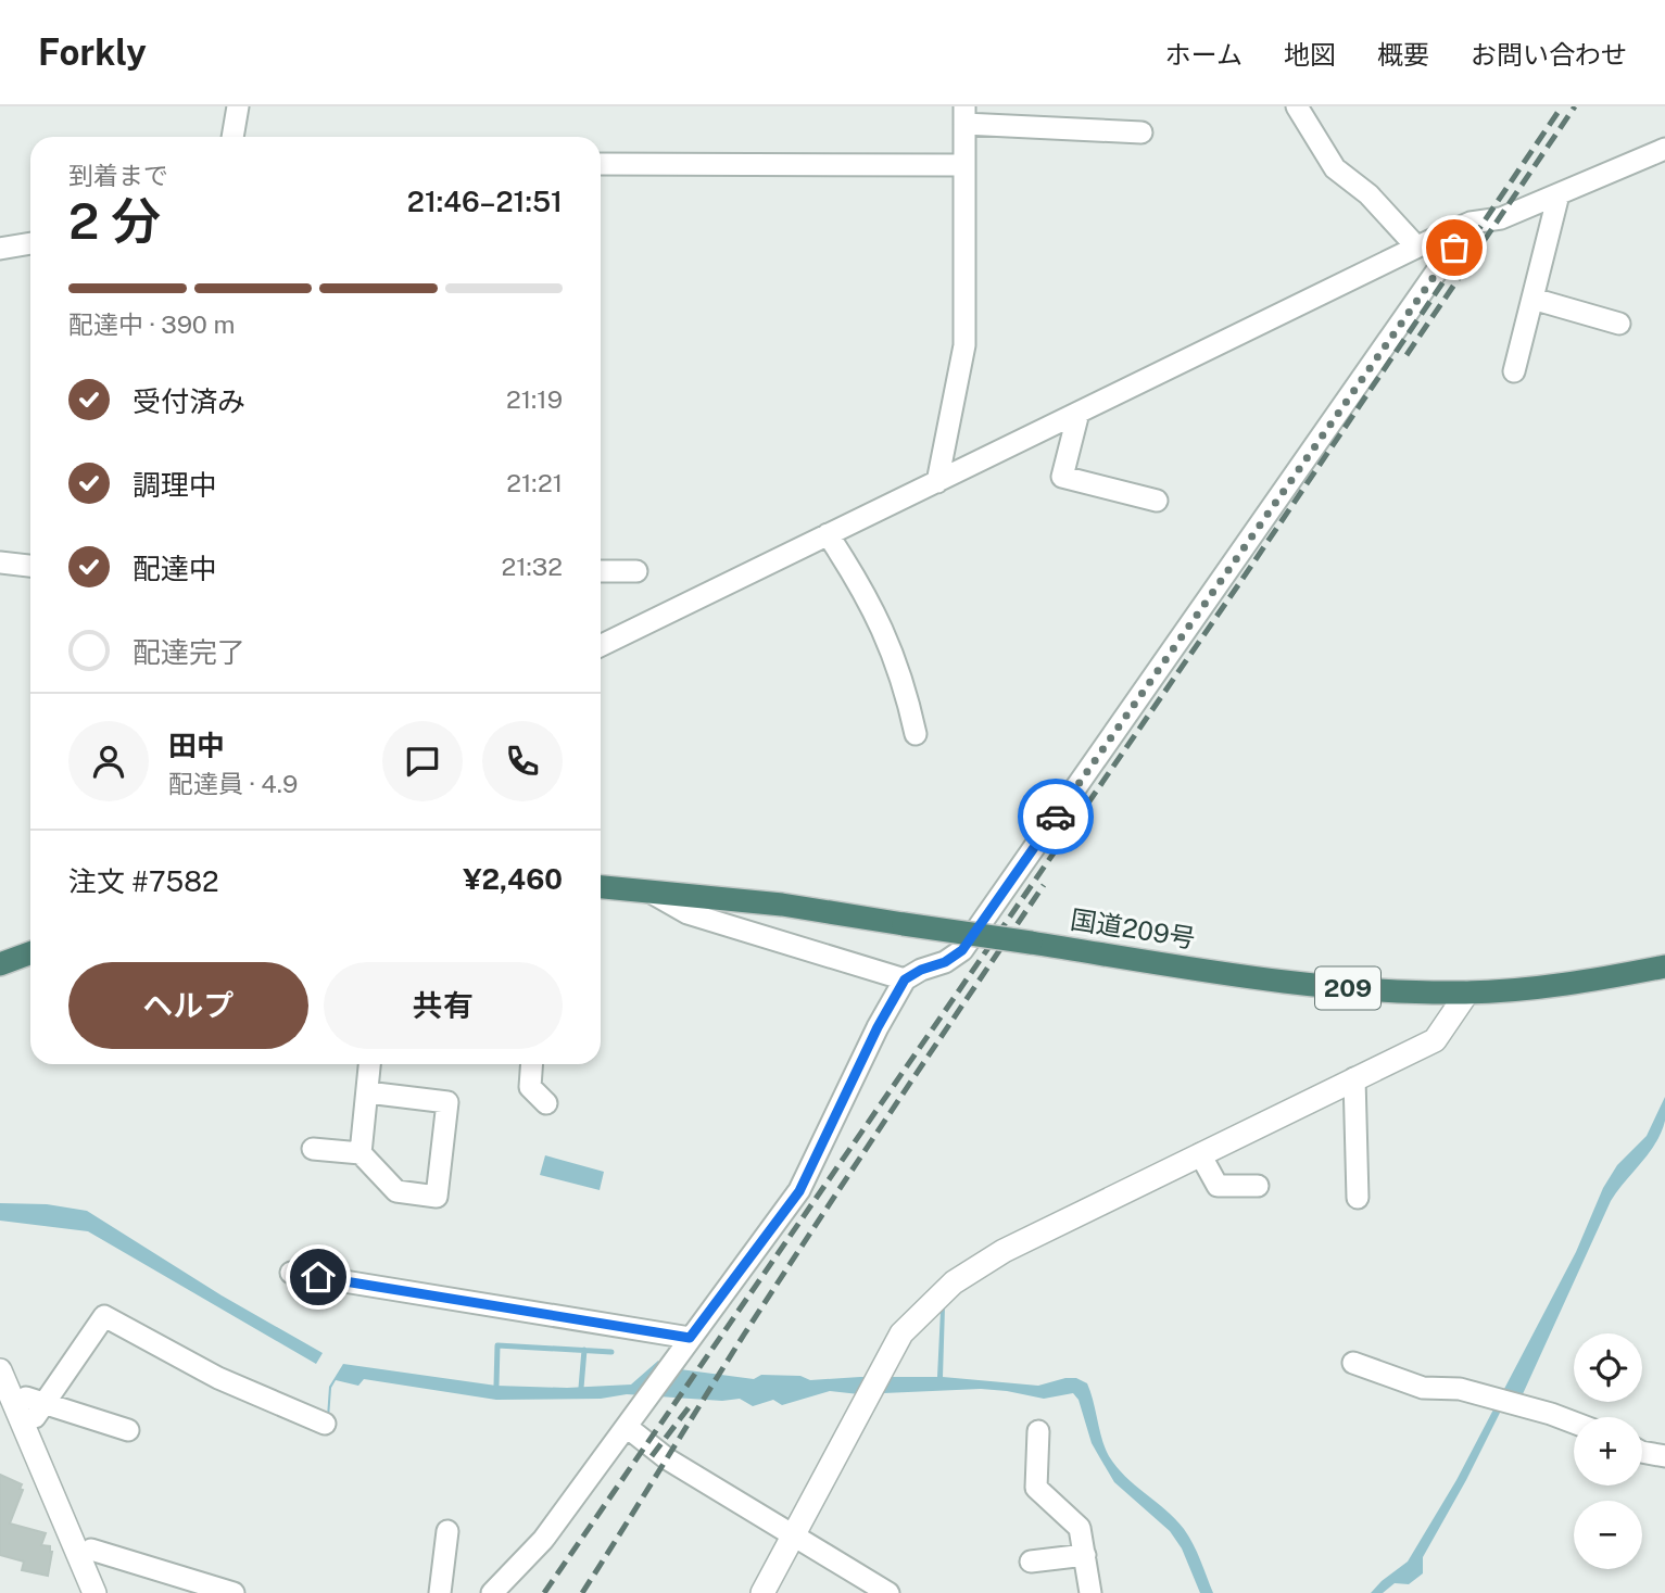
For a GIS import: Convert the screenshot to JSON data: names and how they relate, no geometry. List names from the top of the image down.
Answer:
{
  "streets": {
    "highway": ["国道209号", "209"]
  },
  "page": {
    "header": "Forkly",
    "nav": [
      "ホーム",
      "地図",
      "概要",
      "お問い合わせ"
    ],
    "heading": ["2 分", "到着まで", "21:46–21:51"],
    "panel": [
      "田中",
      "配達員 · 4.9",
      "注文 #7582",
      "¥2,460"
    ],
    "bar": "配達中 · 390 m",
    "list": [
      ["受付済み", "21:19"],
      ["調理中", "21:21"],
      ["配達中", "21:32"],
      "配達完了"
    ],
    "buttons": ["ヘルプ", "共有"],
    "map_buttons": ["+", "−"]
  }
}
